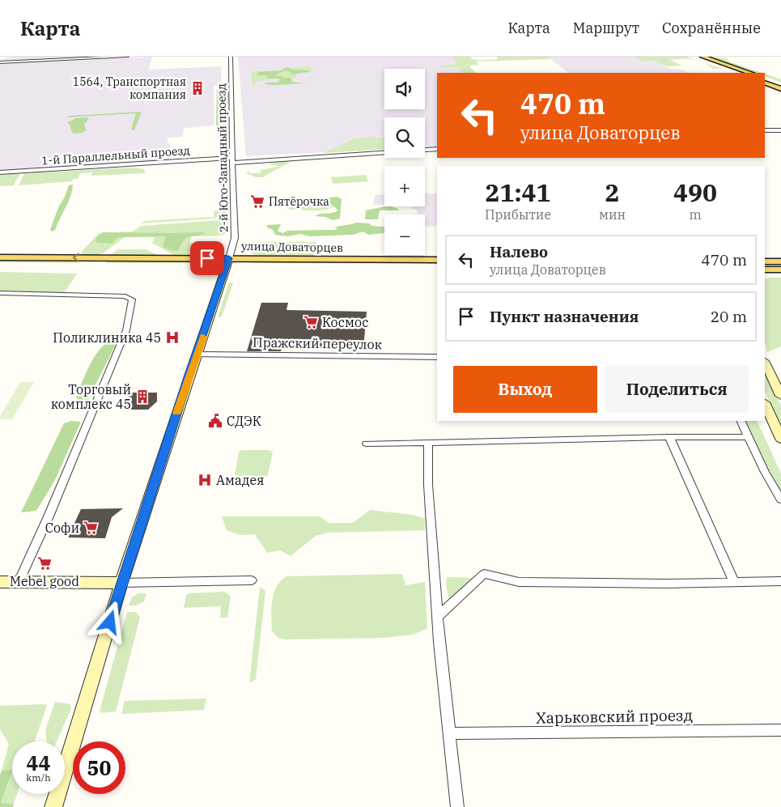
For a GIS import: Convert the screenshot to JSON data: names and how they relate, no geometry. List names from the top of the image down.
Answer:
{
  "streets": {
    "main road": ["улица Доваторцев"],
    "street": [
      "1-й Параллельный проезд",
      "2-й Юго-Западный проезд",
      "Пражский переулок",
      "Харьковский проезд"
    ]
  },
  "crossings": [
    ["1-й Параллельный проезд", "2-й Юго-Западный проезд"],
    ["2-й Юго-Западный проезд", "улица Доваторцев"]
  ],
  "places": {
    "building": ["1564, Транспортная компания", "Торговый комплекс 45"],
    "supermarket": [
      "Пятёрочка",
      "Космос",
      "Софи",
      "Mebel good"
    ],
    "hospital": ["Поликлиника 45", "Амадея"],
    "public building": ["СДЭК"]
  },
  "page": {
    "header": "Карта",
    "nav": ["Карта", "Маршрут", "Сохранённые"],
    "map_buttons": ["+", "−"],
    "turn": ["470 m", "улица Доваторцев"],
    "eta": [
      "21:41",
      "Прибытие",
      "2",
      "мин",
      "490",
      "m"
    ],
    "list": [
      {
        "name": "Налево",
        "note": "улица Доваторцев",
        "value": "470 m"
      },
      {
        "name": "Пункт назначения",
        "value": "20 m"
      }
    ],
    "buttons": ["Выход", "Поделиться"],
    "speed": "44 km/h",
    "limit": "50"
  }
}
